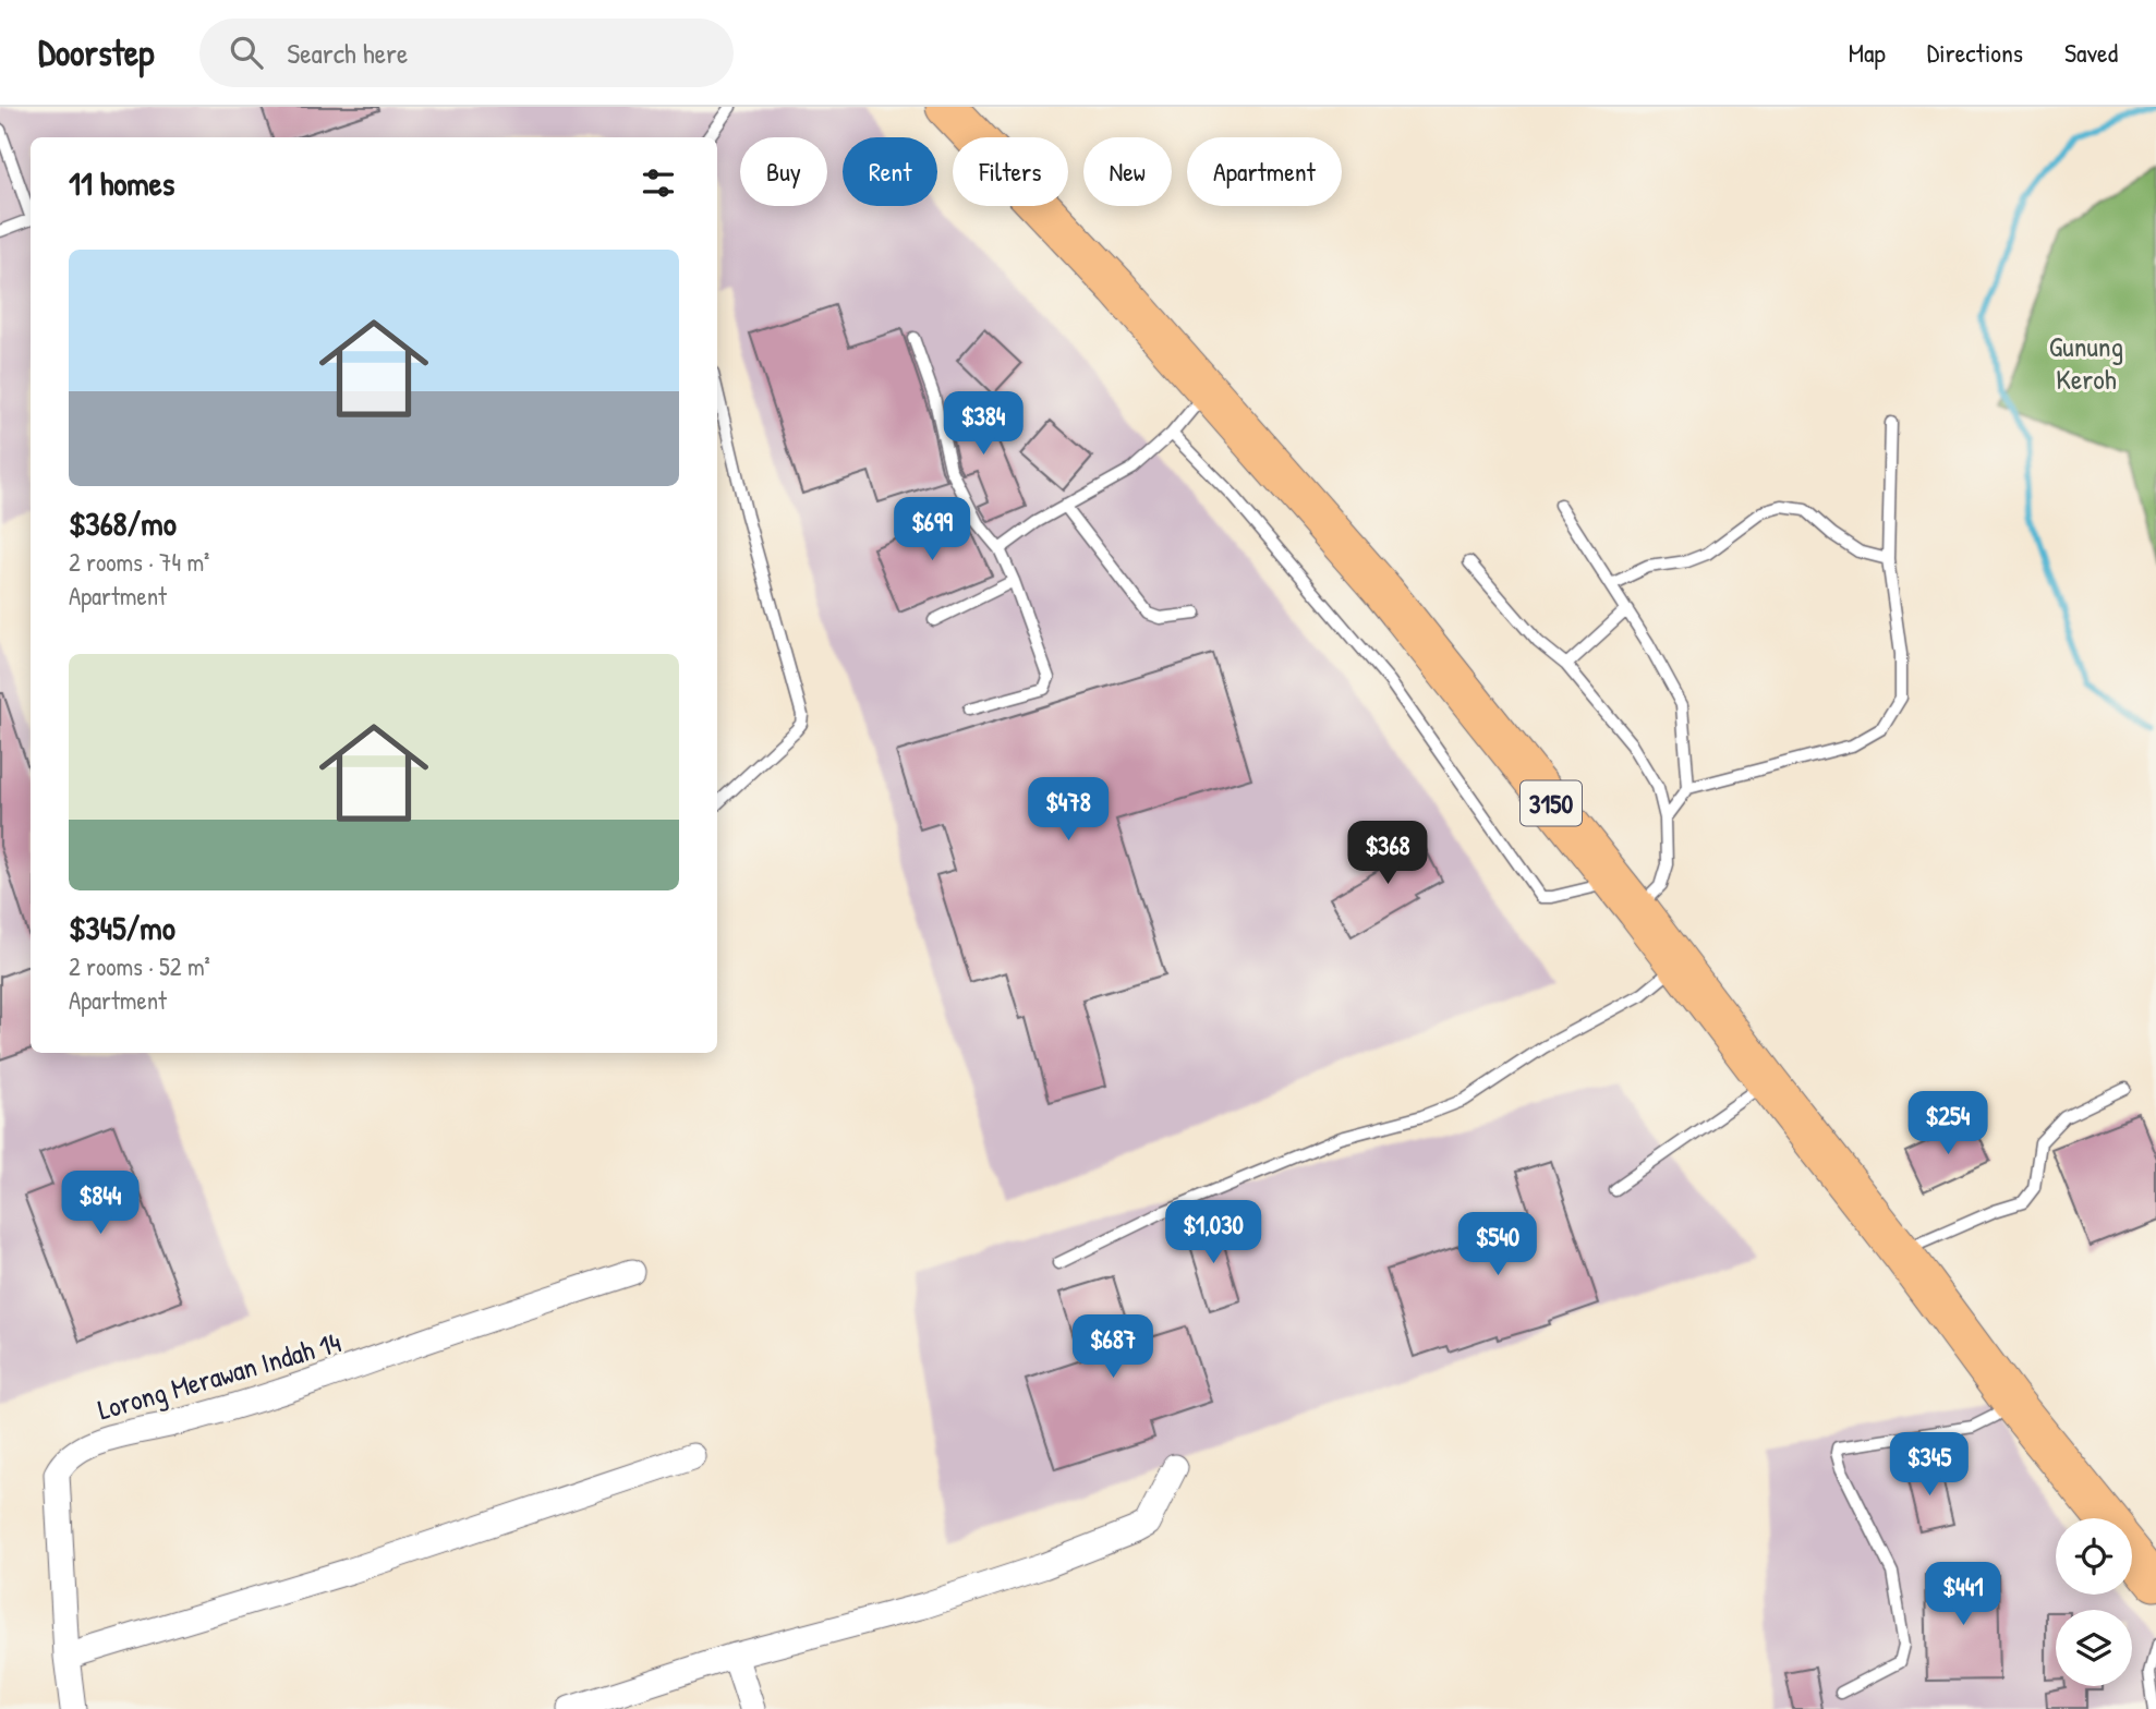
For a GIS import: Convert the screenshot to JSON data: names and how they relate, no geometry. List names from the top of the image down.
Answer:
{
  "streets": {
    "main road": ["3150"],
    "street": ["Lorong Merawan Indah 14"]
  },
  "parks": ["Gunung Keroh"],
  "page": {
    "header": "Doorstep",
    "search": "Search here",
    "nav": ["Map", "Directions", "Saved"],
    "chip": [
      "Buy",
      "Rent",
      "Filters",
      "New",
      "Apartment"
    ],
    "heading": "11 homes",
    "list": [
      {
        "name": "$368/mo",
        "note": "2 rooms · 74 m² · Apartment"
      },
      {
        "name": "$345/mo",
        "note": "2 rooms · 52 m² · Apartment"
      }
    ],
    "price": [
      "$384",
      "$699",
      "$478",
      "$368",
      "$254",
      "$844",
      "$1,030",
      "$540",
      "$687",
      "$345",
      "$441"
    ]
  }
}
